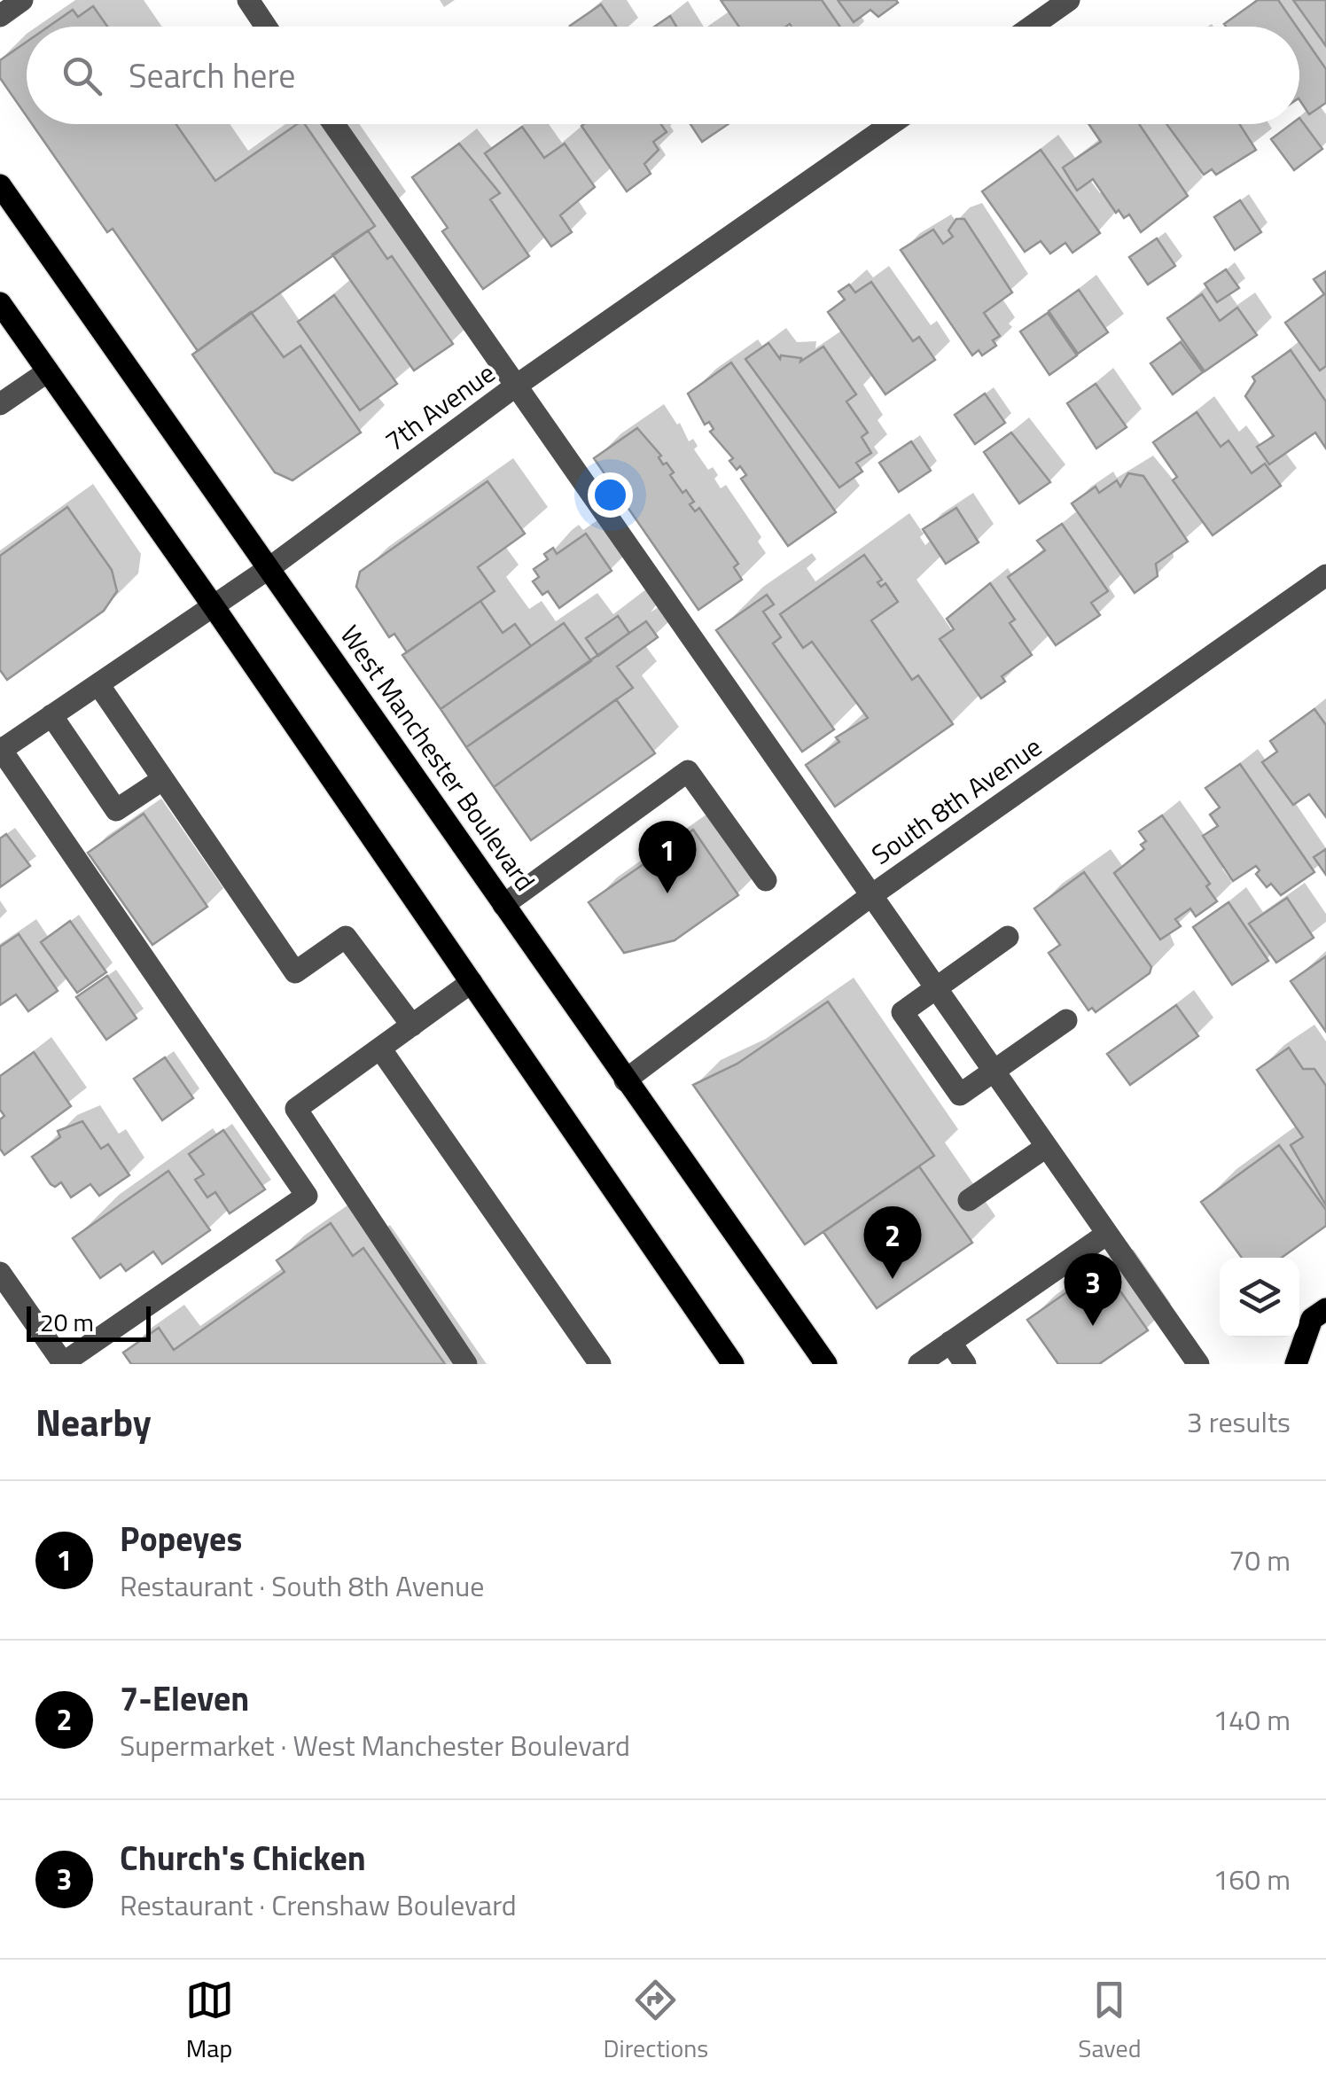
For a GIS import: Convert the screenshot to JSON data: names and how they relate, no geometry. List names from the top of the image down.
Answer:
{
  "streets": {
    "main road": ["West Manchester Boulevard"],
    "street": ["7th Avenue", "South 8th Avenue"]
  },
  "crossings": [
    ["7th Avenue", "West Manchester Boulevard"],
    ["West Manchester Boulevard", "South 8th Avenue"]
  ],
  "scale_bar": "20 m",
  "page": {
    "search": "Search here",
    "pins": ["1", "2", "3"],
    "scale": "20 m",
    "heading": ["Nearby", "3 results"],
    "list": [
      {
        "mark": "1",
        "name": "Popeyes",
        "note": "Restaurant · South 8th Avenue",
        "value": "70 m"
      },
      {
        "mark": "2",
        "name": "7-Eleven",
        "note": "Supermarket · West Manchester Boulevard",
        "value": "140 m"
      },
      {
        "mark": "3",
        "name": "Church's Chicken",
        "note": "Restaurant · Crenshaw Boulevard",
        "value": "160 m"
      }
    ],
    "nav": ["Map", "Directions", "Saved"]
  }
}
